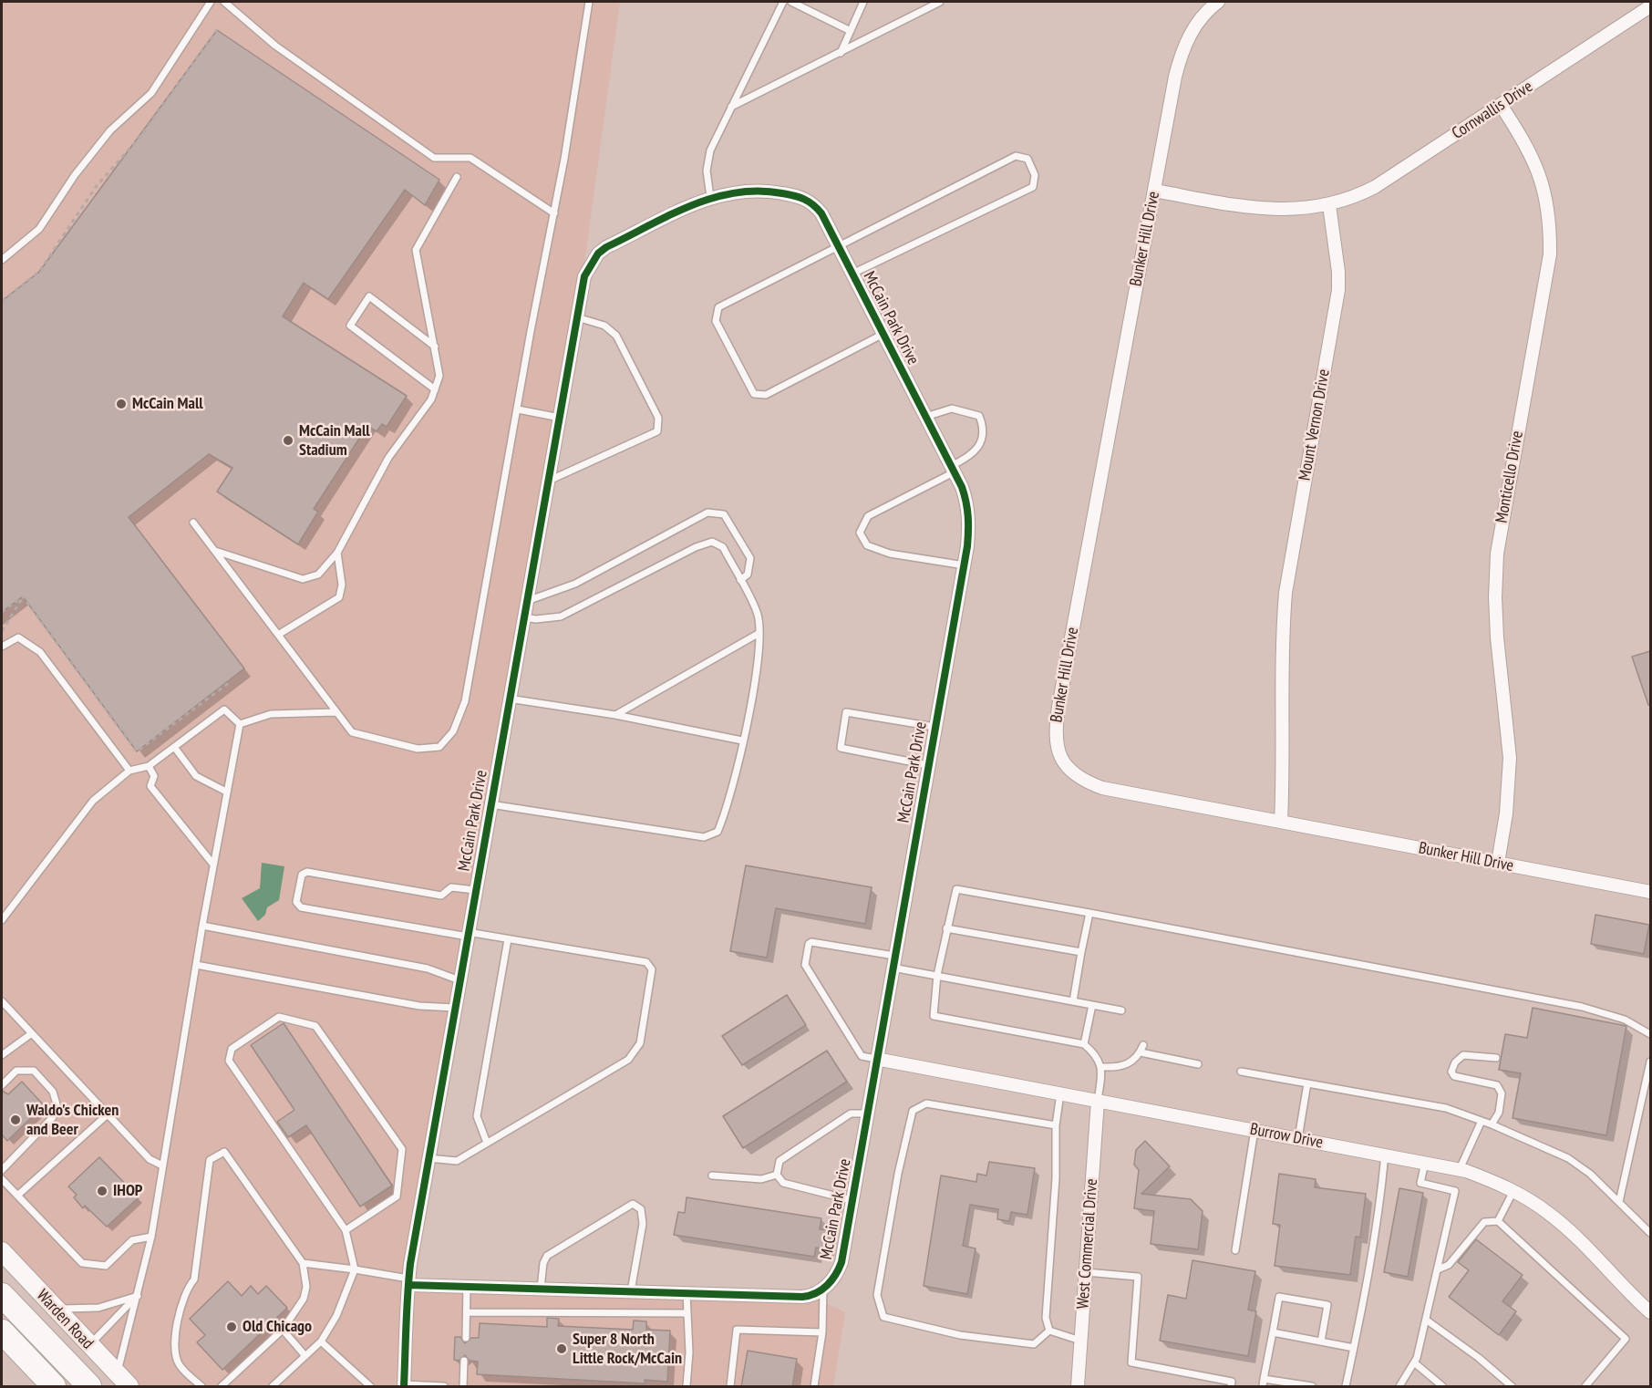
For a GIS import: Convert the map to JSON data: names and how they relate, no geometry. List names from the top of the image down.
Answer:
{
  "streets": {
    "main road": ["Warden Road"],
    "street": [
      "Cornwallis Drive",
      "Bunker Hill Drive",
      "McCain Park Drive",
      "Mount Vernon Drive",
      "Monticello Drive",
      "Burrow Drive",
      "West Commercial Drive"
    ]
  },
  "crossings": [
    ["Cornwallis Drive", "Mount Vernon Drive"],
    ["Cornwallis Drive", "Monticello Drive"],
    ["Bunker Hill Drive", "Mount Vernon Drive"],
    ["Bunker Hill Drive", "Monticello Drive"],
    ["McCain Park Drive", "Burrow Drive"],
    ["Burrow Drive", "West Commercial Drive"]
  ],
  "places": [
    "McCain Mall",
    "McCain Mall Stadium",
    "Waldo's Chicken and Beer",
    "IHOP",
    "Old Chicago",
    "Super 8 North Little Rock/McCain"
  ]
}
